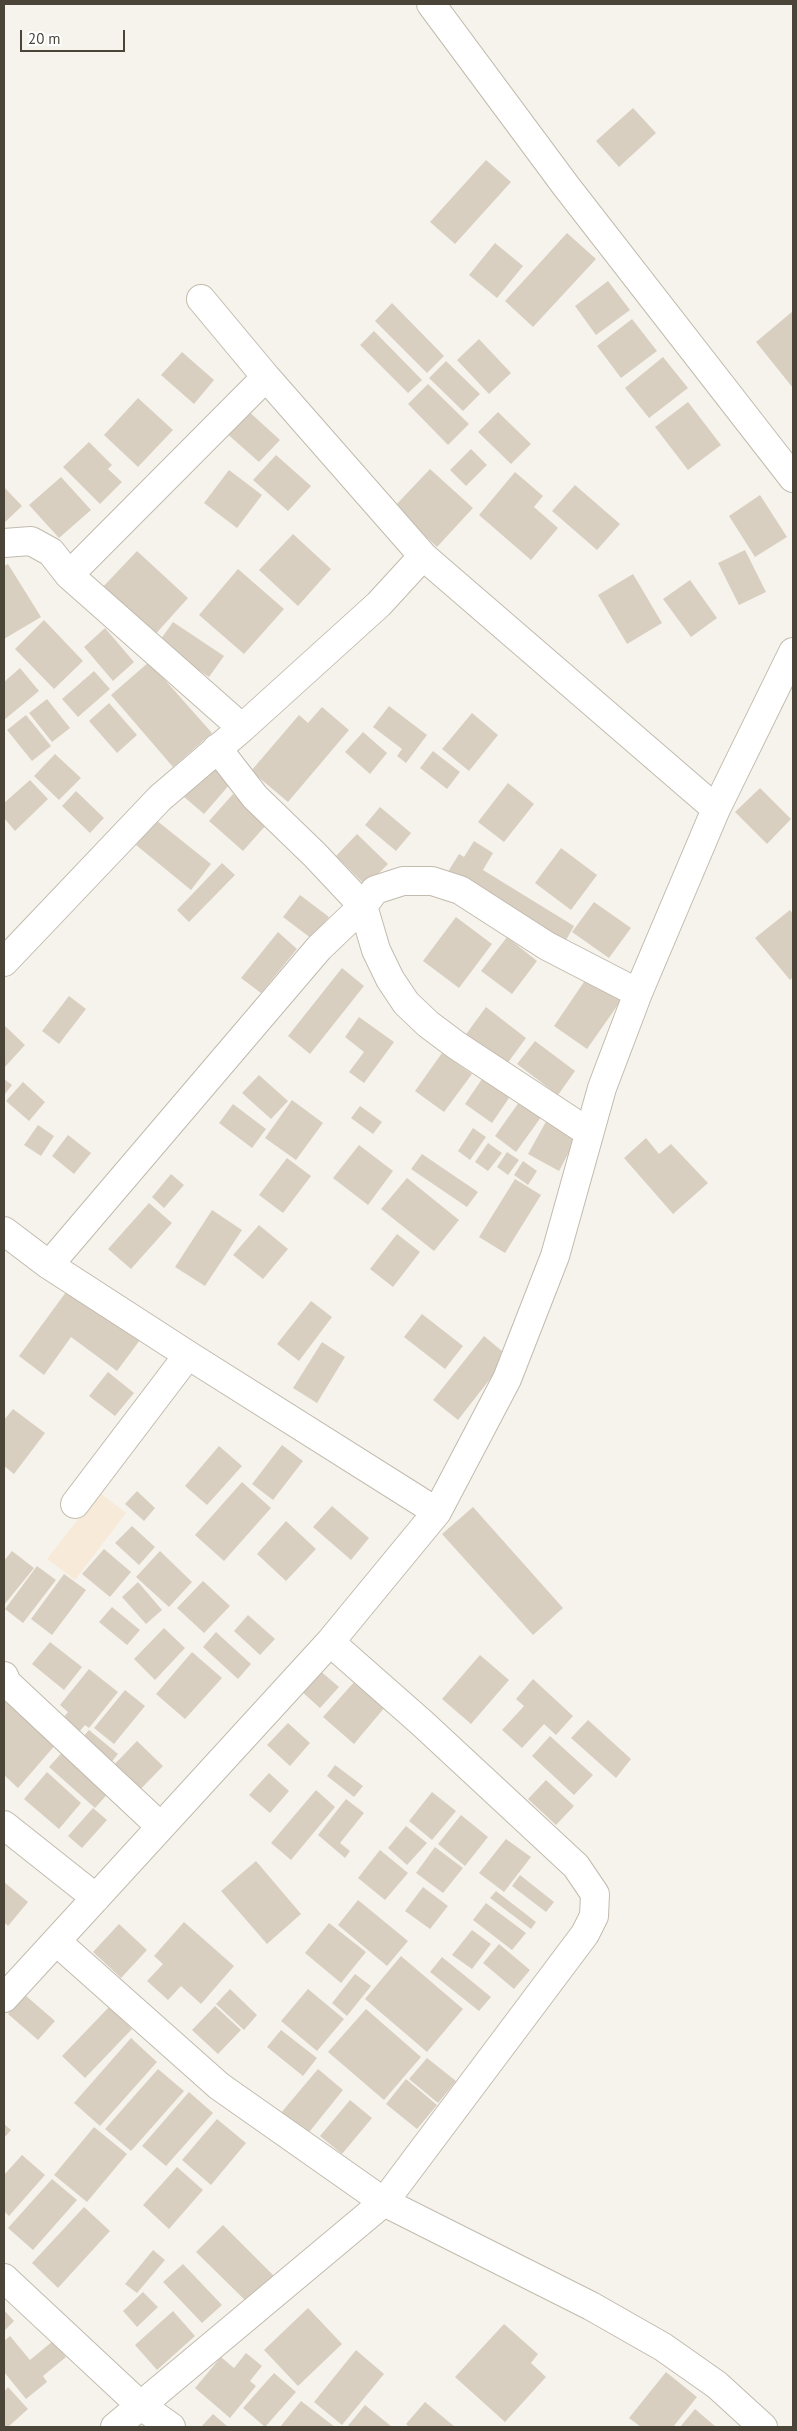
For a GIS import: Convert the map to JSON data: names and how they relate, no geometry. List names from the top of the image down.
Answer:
{
  "scale_bar": "20 m"
}
